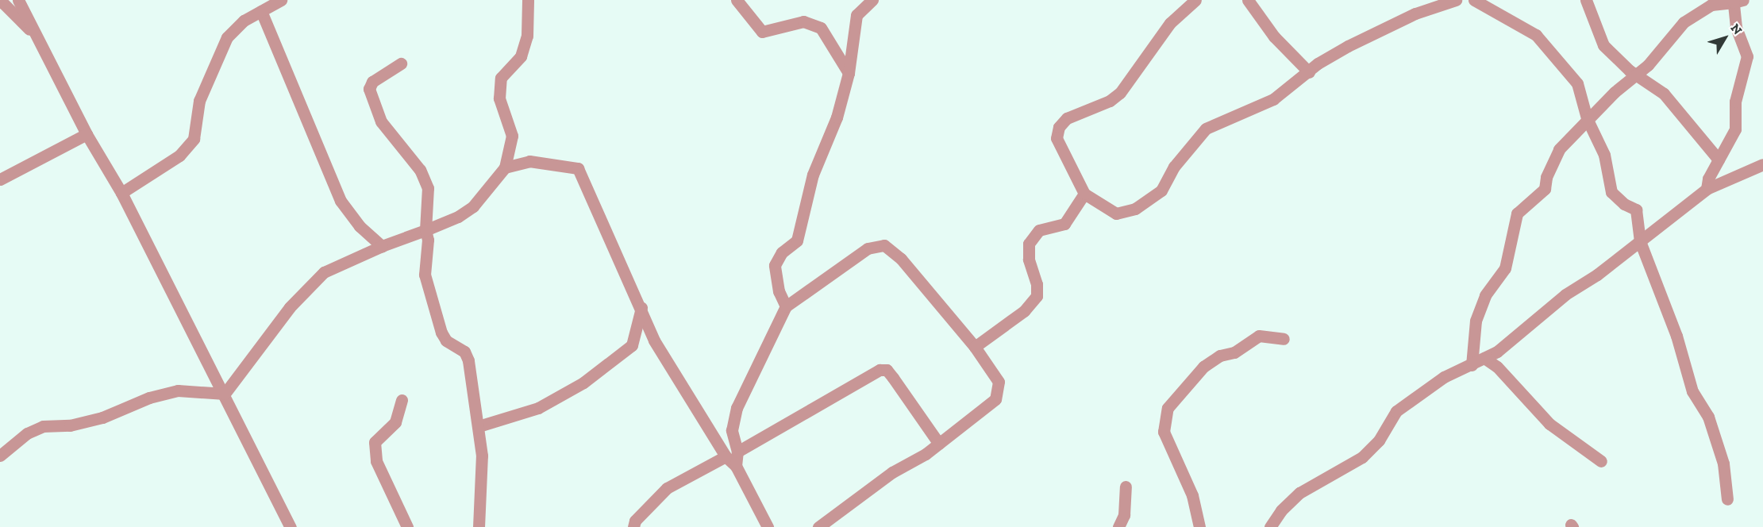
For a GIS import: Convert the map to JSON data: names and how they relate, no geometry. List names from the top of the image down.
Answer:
{
  "north": "top right"
}
